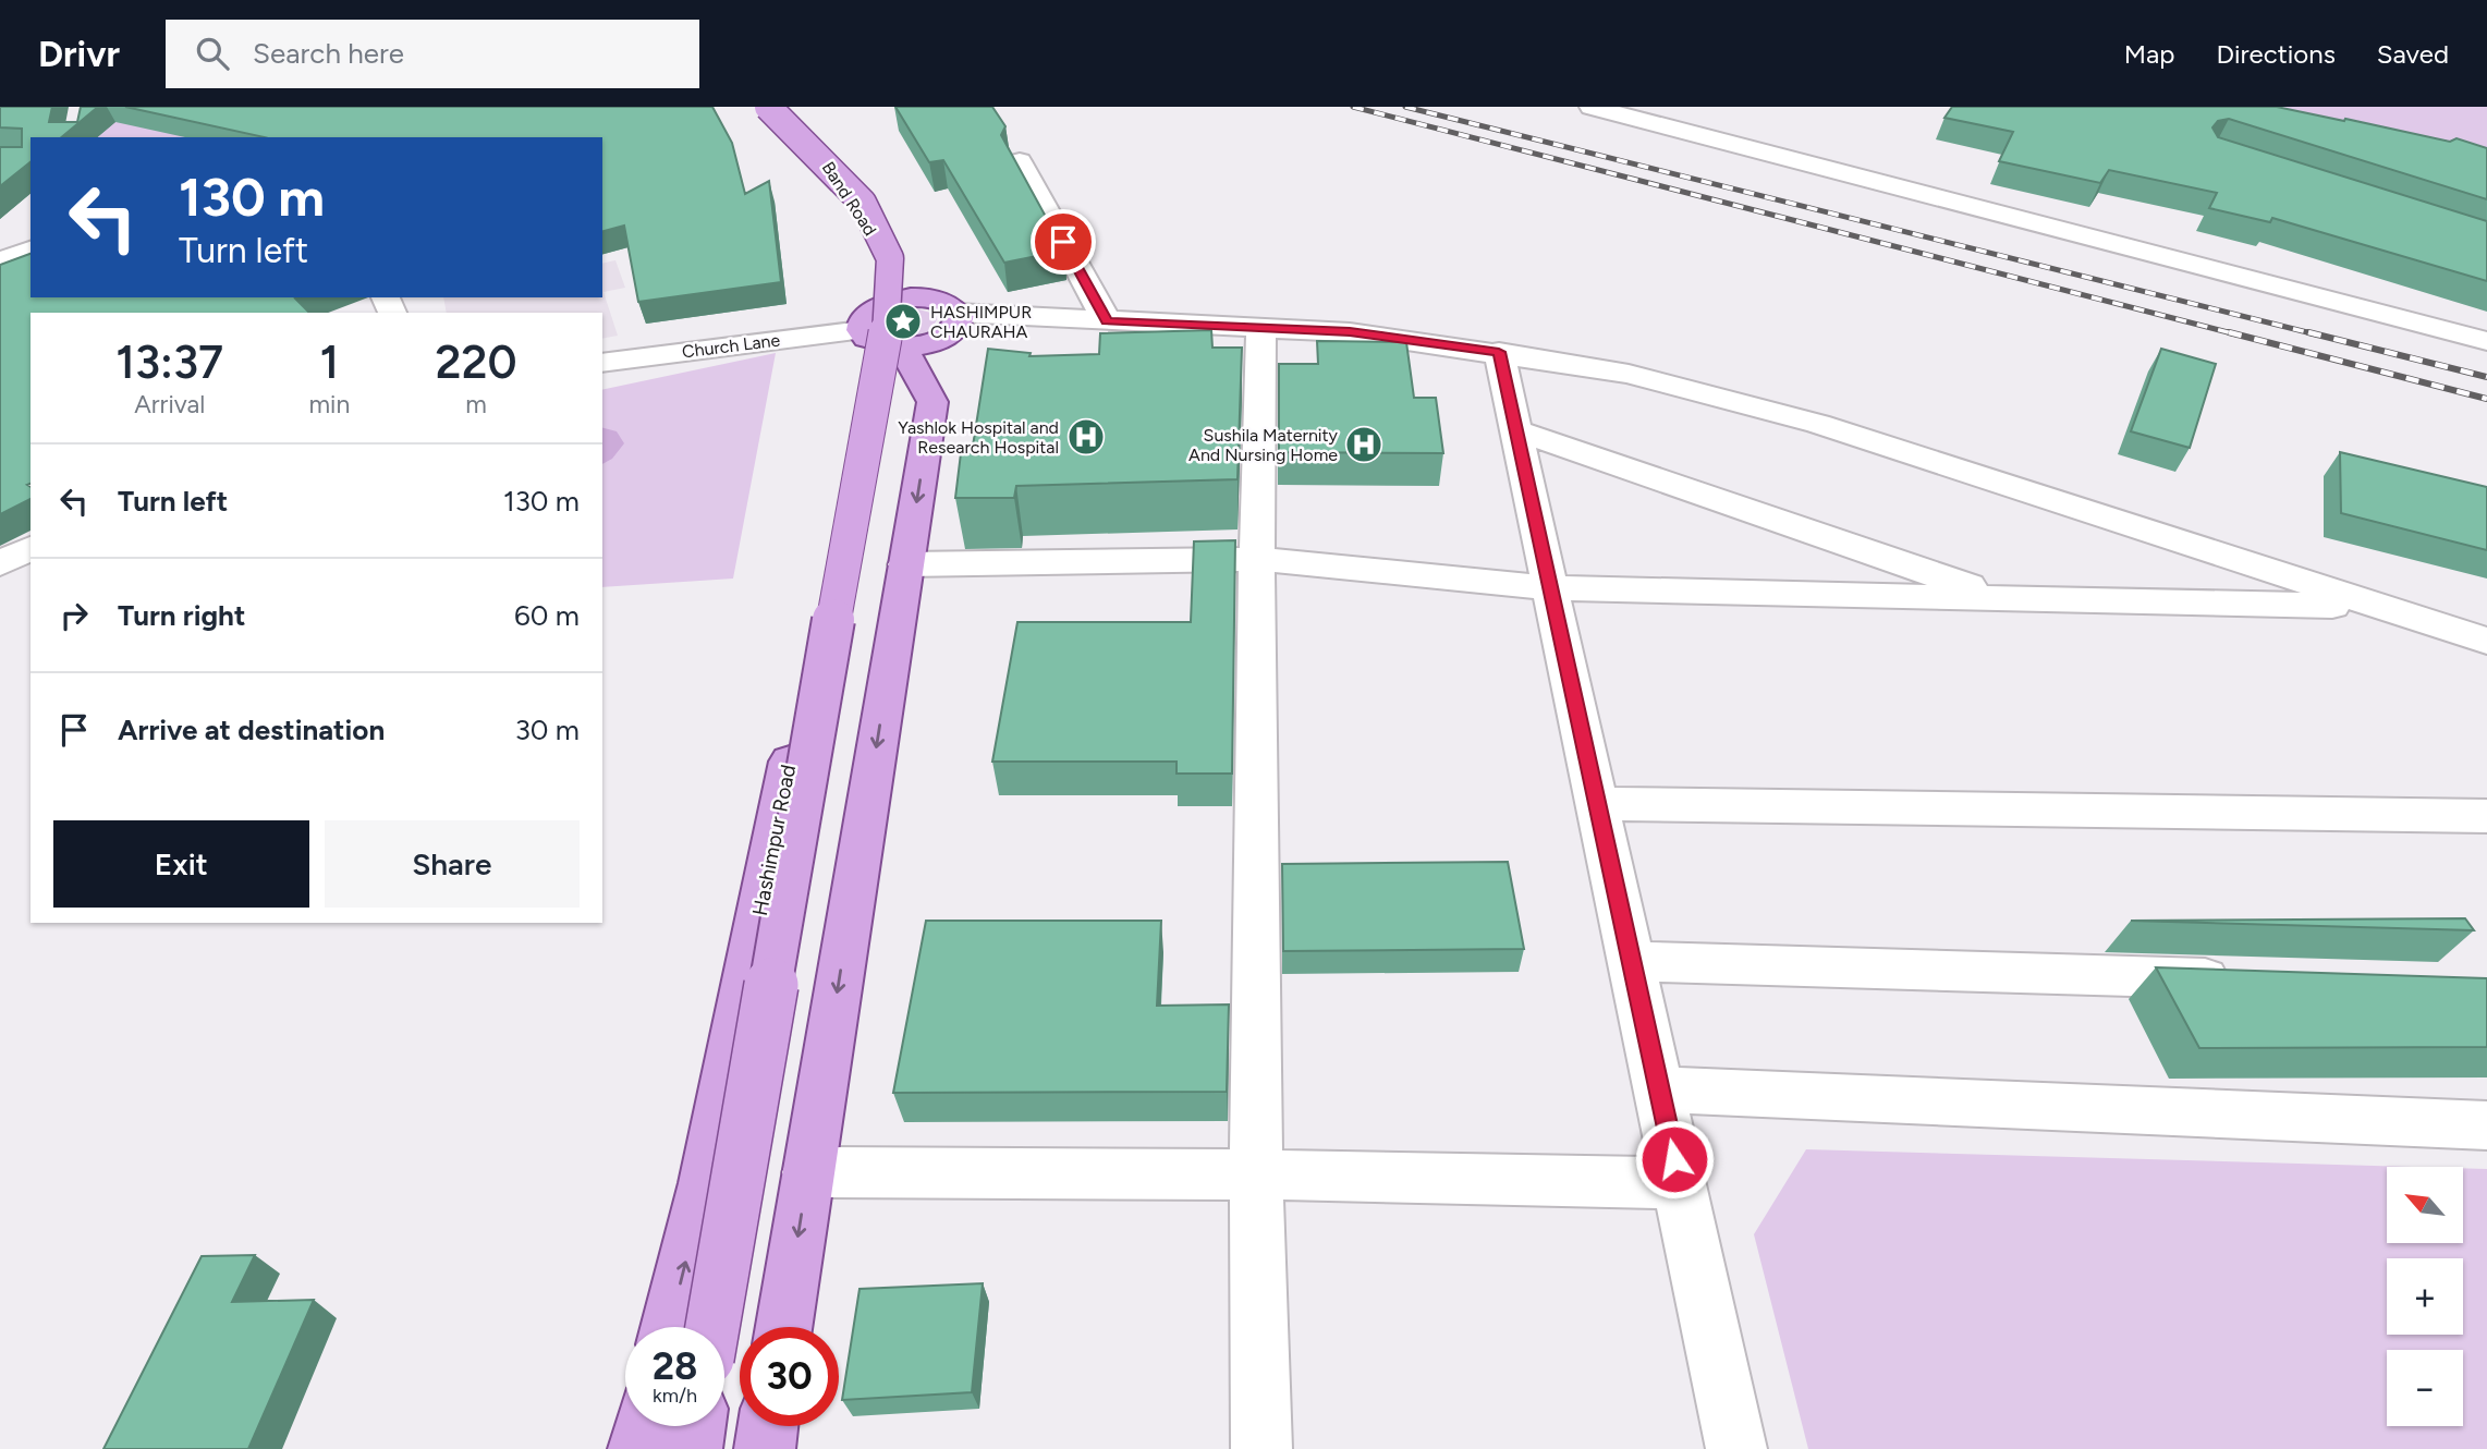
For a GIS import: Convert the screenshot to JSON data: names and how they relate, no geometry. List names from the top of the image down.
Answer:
{
  "streets": {
    "main road": ["Band Road", "Hashimpur Road"],
    "street": ["Church Lane"]
  },
  "places": {
    "place": ["HASHIMPUR CHAURAHA"],
    "hospital": ["Yashlok Hospital and Research Hospital", "Sushila Maternity And Nursing Home"]
  },
  "north": "top left",
  "page": {
    "header": "Drivr",
    "search": "Search here",
    "nav": ["Map", "Directions", "Saved"],
    "turn": ["130 m", "Turn left"],
    "eta": [
      "13:37",
      "Arrival",
      "1",
      "min",
      "220",
      "m"
    ],
    "list": [
      {
        "name": "Turn left",
        "value": "130 m"
      },
      {
        "name": "Turn right",
        "value": "60 m"
      },
      {
        "name": "Arrive at destination",
        "value": "30 m"
      }
    ],
    "buttons": ["Exit", "Share"],
    "map_buttons": ["+", "−"],
    "speed": "28 km/h",
    "limit": "30"
  }
}
